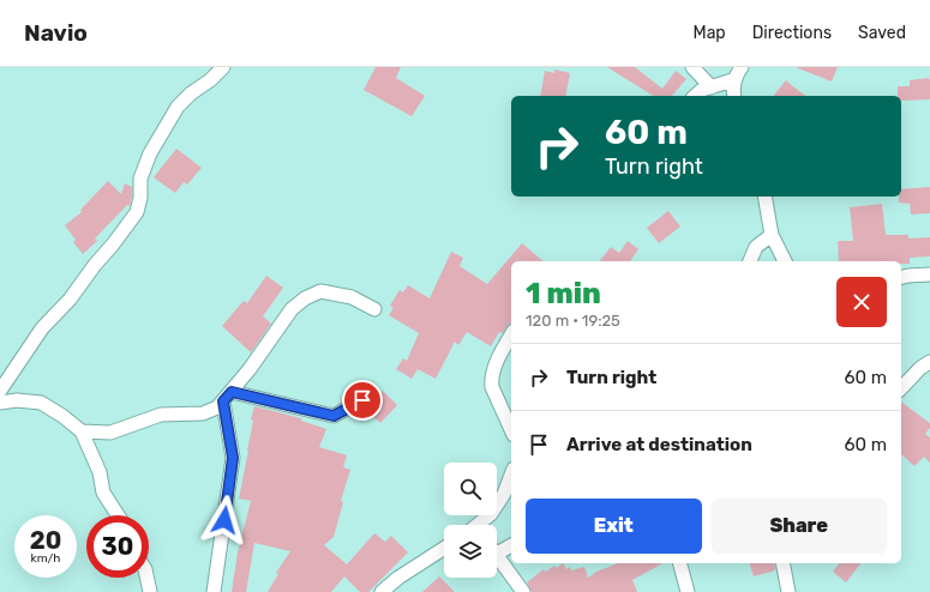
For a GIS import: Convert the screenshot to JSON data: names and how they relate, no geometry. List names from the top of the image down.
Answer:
{
  "page": {
    "header": "Navio",
    "nav": ["Map", "Directions", "Saved"],
    "turn": ["60 m", "Turn right"],
    "heading": ["1 min", "120 m · 19:25"],
    "list": [
      {
        "name": "Turn right",
        "value": "60 m"
      },
      {
        "name": "Arrive at destination",
        "value": "60 m"
      }
    ],
    "buttons": ["Exit", "Share"],
    "speed": "20 km/h",
    "limit": "30"
  }
}
